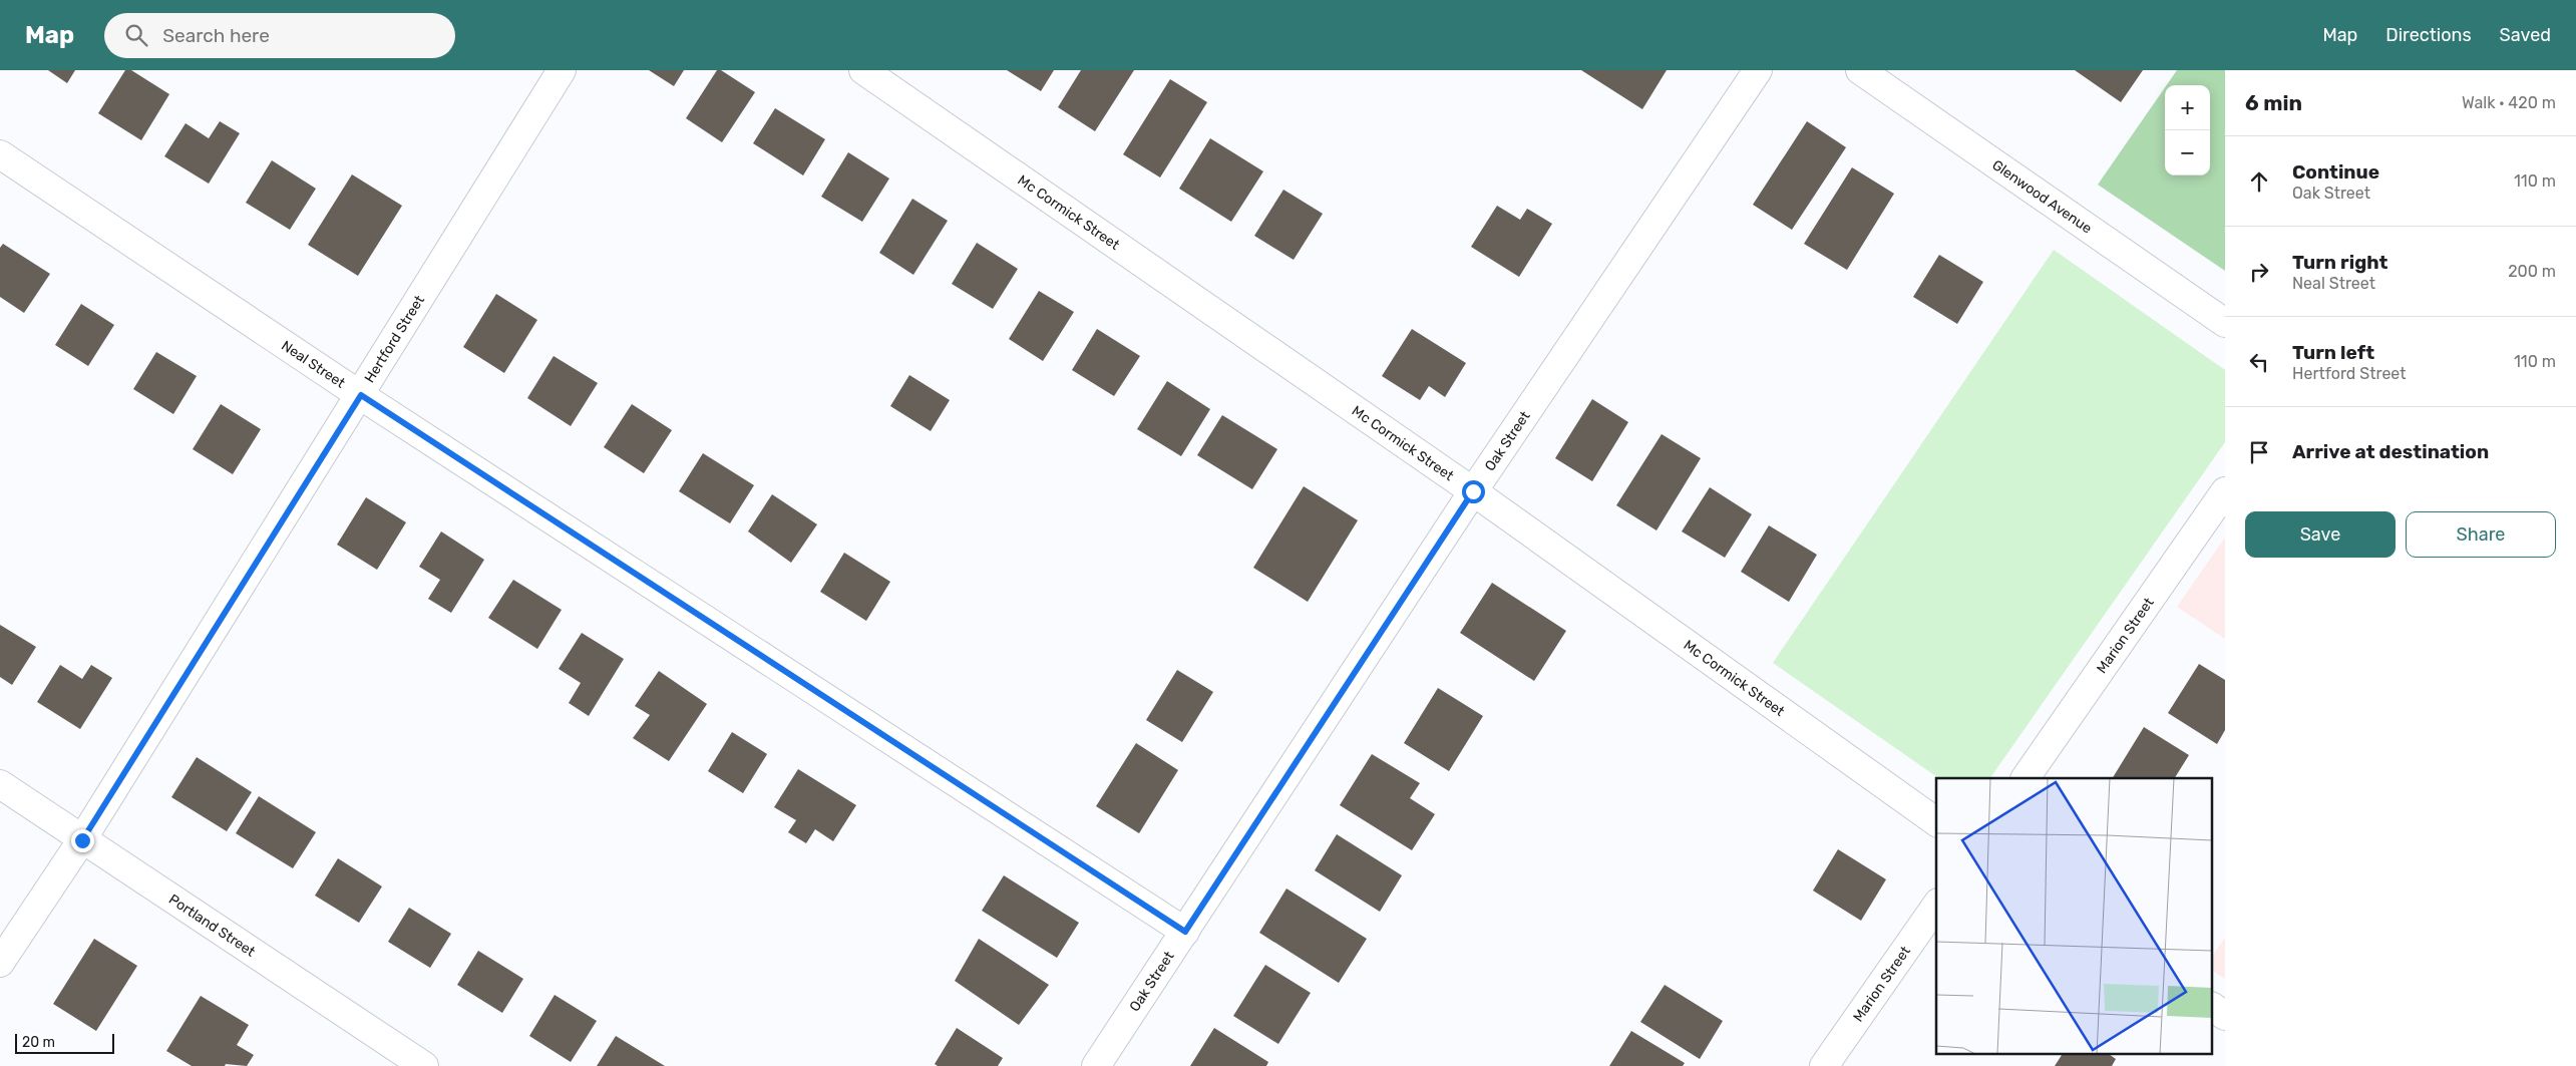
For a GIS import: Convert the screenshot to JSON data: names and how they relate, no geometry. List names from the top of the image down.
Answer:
{
  "streets": {
    "street": [
      "Glenwood Avenue",
      "Mc Cormick Street",
      "Hertford Street",
      "Neal Street",
      "Oak Street",
      "Marion Street",
      "Portland Street"
    ]
  },
  "crossings": [
    ["Mc Cormick Street", "Oak Street"],
    ["Hertford Street", "Neal Street"],
    ["Hertford Street", "Portland Street"],
    ["Neal Street", "Oak Street"]
  ],
  "scale_bar": "20 m",
  "page": {
    "header": "Map",
    "search": "Search here",
    "nav": ["Map", "Directions", "Saved"],
    "heading": ["6 min", "Walk · 420 m"],
    "map_buttons": ["+", "−"],
    "list": [
      ["Continue", "Oak Street", "110 m"],
      ["Turn right", "Neal Street", "200 m"],
      ["Turn left", "Hertford Street", "110 m"],
      "Arrive at destination"
    ],
    "buttons": ["Save", "Share"],
    "scale": "20 m"
  }
}
